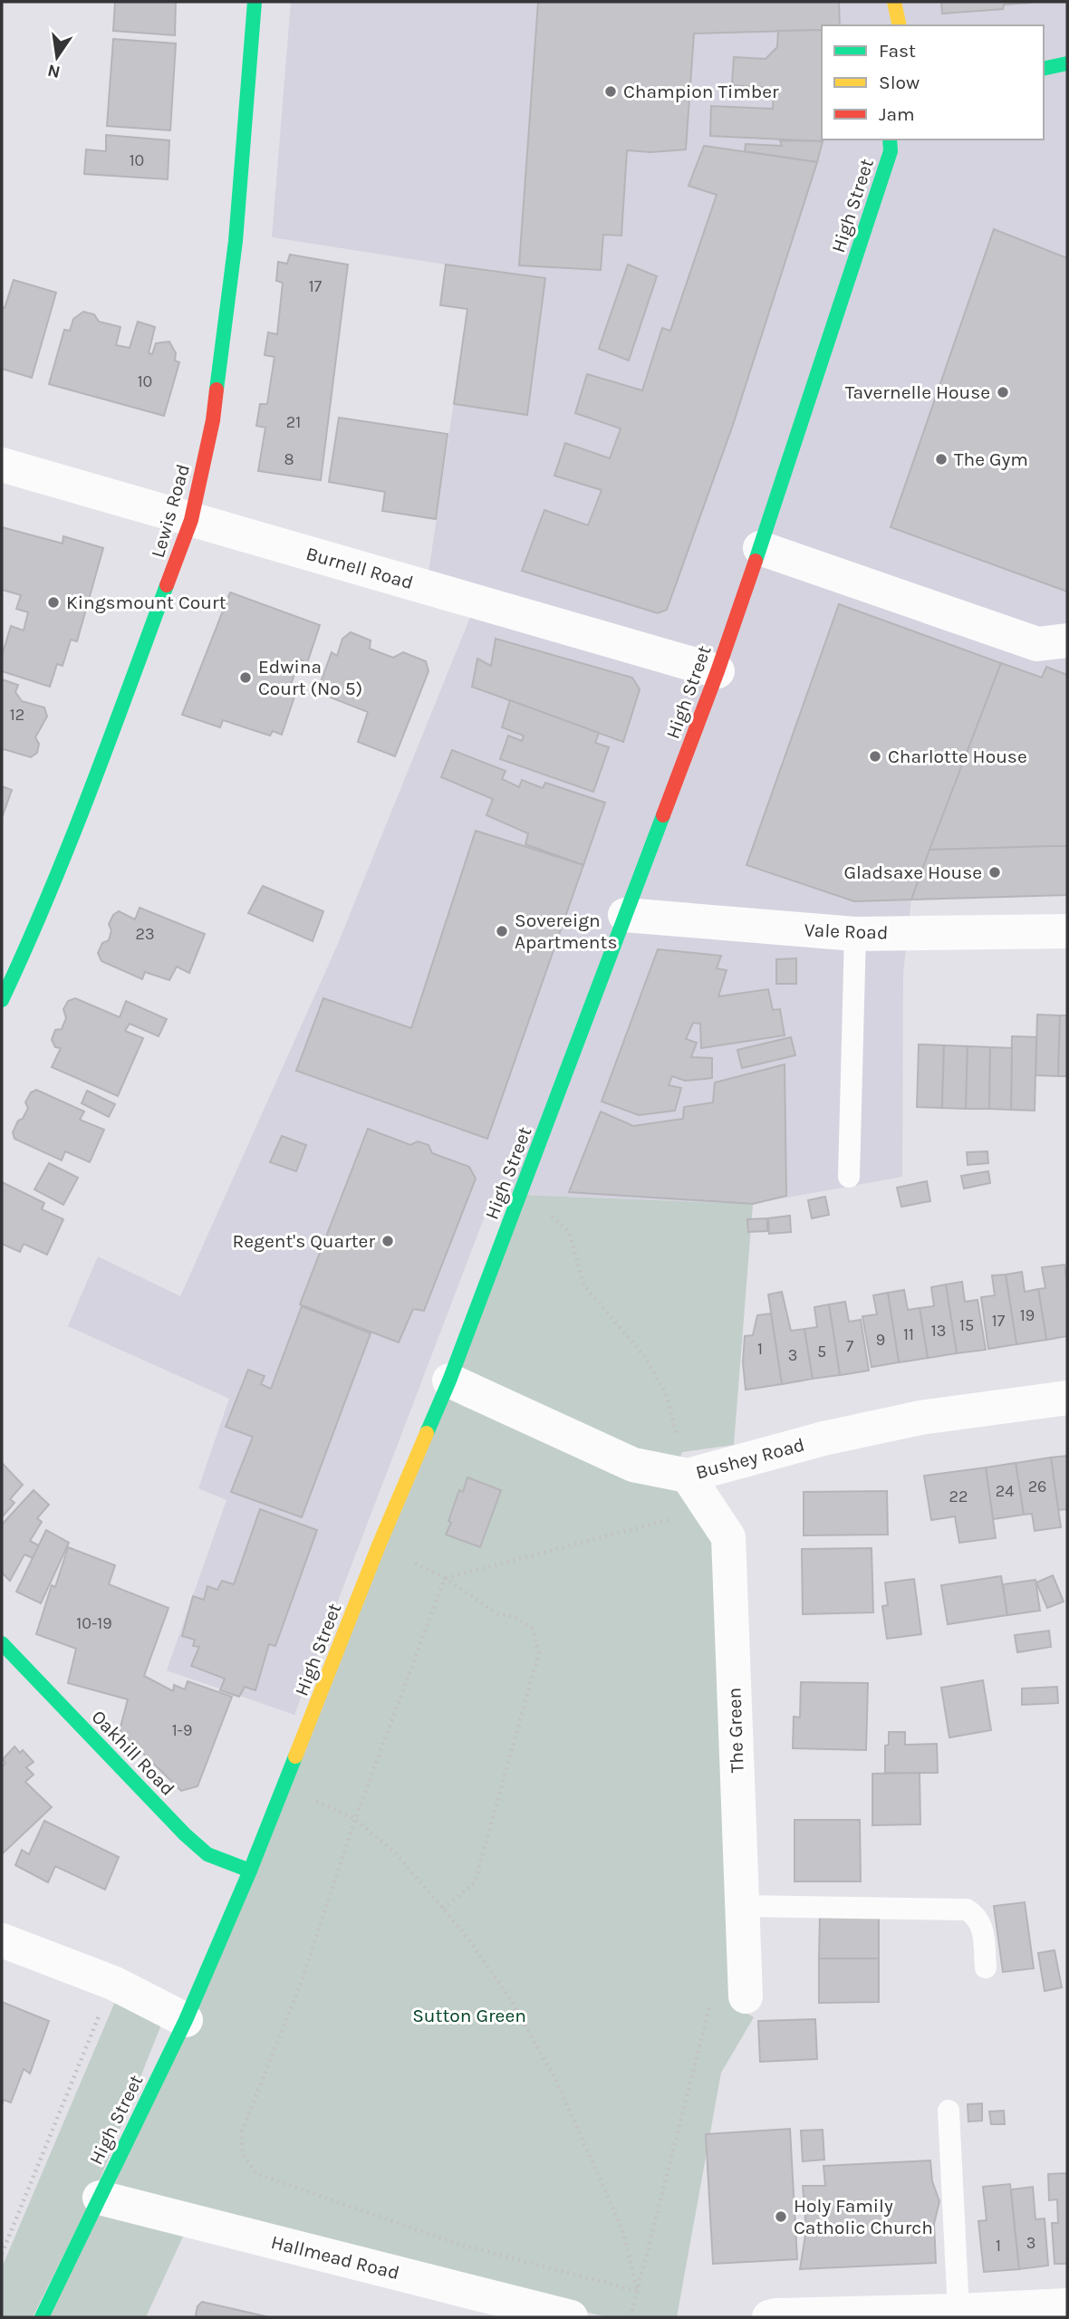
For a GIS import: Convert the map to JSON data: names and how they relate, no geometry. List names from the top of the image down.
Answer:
{
  "streets": {
    "main road": ["High Street", "Lewis Road", "Oakhill Road"],
    "street": [
      "Burnell Road",
      "Vale Road",
      "Bushey Road",
      "The Green",
      "Hallmead Road"
    ]
  },
  "crossings": [
    ["High Street", "Burnell Road"],
    ["High Street", "Vale Road"],
    ["High Street", "Bushey Road"],
    ["High Street", "Oakhill Road"],
    ["High Street", "Hallmead Road"],
    ["Lewis Road", "Burnell Road"],
    ["Bushey Road", "The Green"]
  ],
  "parks": ["Sutton Green"],
  "places": [
    "Champion Timber",
    "Tavernelle House",
    "The Gym",
    "Kingsmount Court",
    "Edwina Court (No 5)",
    "Charlotte House",
    "Gladsaxe House",
    "Sovereign Apartments",
    "Regent's Quarter",
    "Holy Family Catholic Church"
  ],
  "house_numbers": [
    "10",
    "17",
    "10",
    "21",
    "8",
    "12",
    "23",
    "19",
    "17",
    "15",
    "13",
    "11",
    "9",
    "7",
    "1",
    "5",
    "3",
    "26",
    "24",
    "22",
    "10-19",
    "1-9",
    "3",
    "1"
  ],
  "legend": ["Fast", "Slow", "Jam"],
  "north": "bottom"
}
